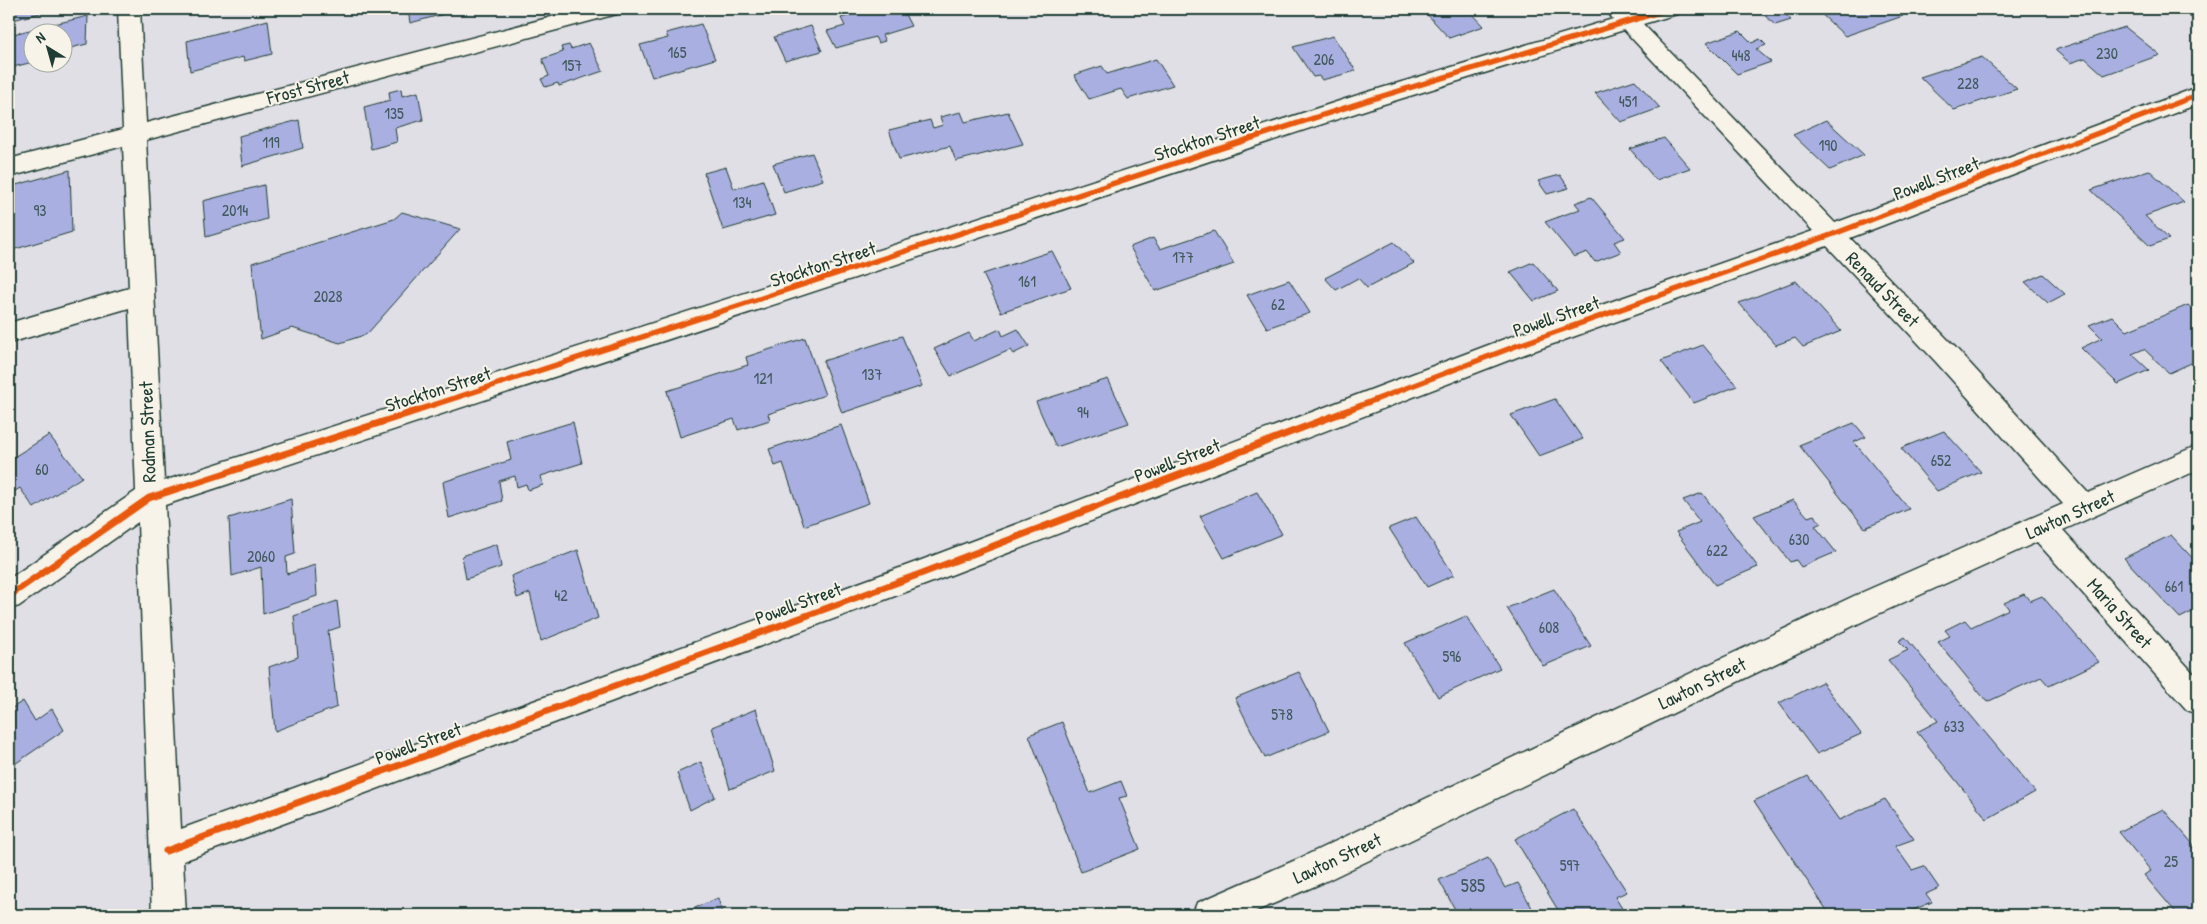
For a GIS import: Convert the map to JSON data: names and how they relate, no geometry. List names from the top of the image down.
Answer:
{
  "streets": {
    "street": [
      "Frost Street",
      "Stockton Street",
      "Powell Street",
      "Renaud Street",
      "Rodman Street",
      "Lawton Street",
      "Maria Street"
    ]
  },
  "crossings": [
    ["Frost Street", "Rodman Street"],
    ["Stockton Street", "Renaud Street"],
    ["Stockton Street", "Rodman Street"],
    ["Powell Street", "Renaud Street"],
    ["Powell Street", "Rodman Street"],
    ["Renaud Street", "Lawton Street"],
    ["Lawton Street", "Maria Street"]
  ],
  "house_numbers": [
    "165",
    "230",
    "448",
    "206",
    "157",
    "228",
    "451",
    "135",
    "119",
    "190",
    "134",
    "93",
    "2014",
    "177",
    "161",
    "2028",
    "62",
    "137",
    "121",
    "94",
    "652",
    "60",
    "630",
    "622",
    "2060",
    "661",
    "42",
    "608",
    "596",
    "578",
    "633",
    "25",
    "597",
    "585"
  ],
  "north": "top left"
}
